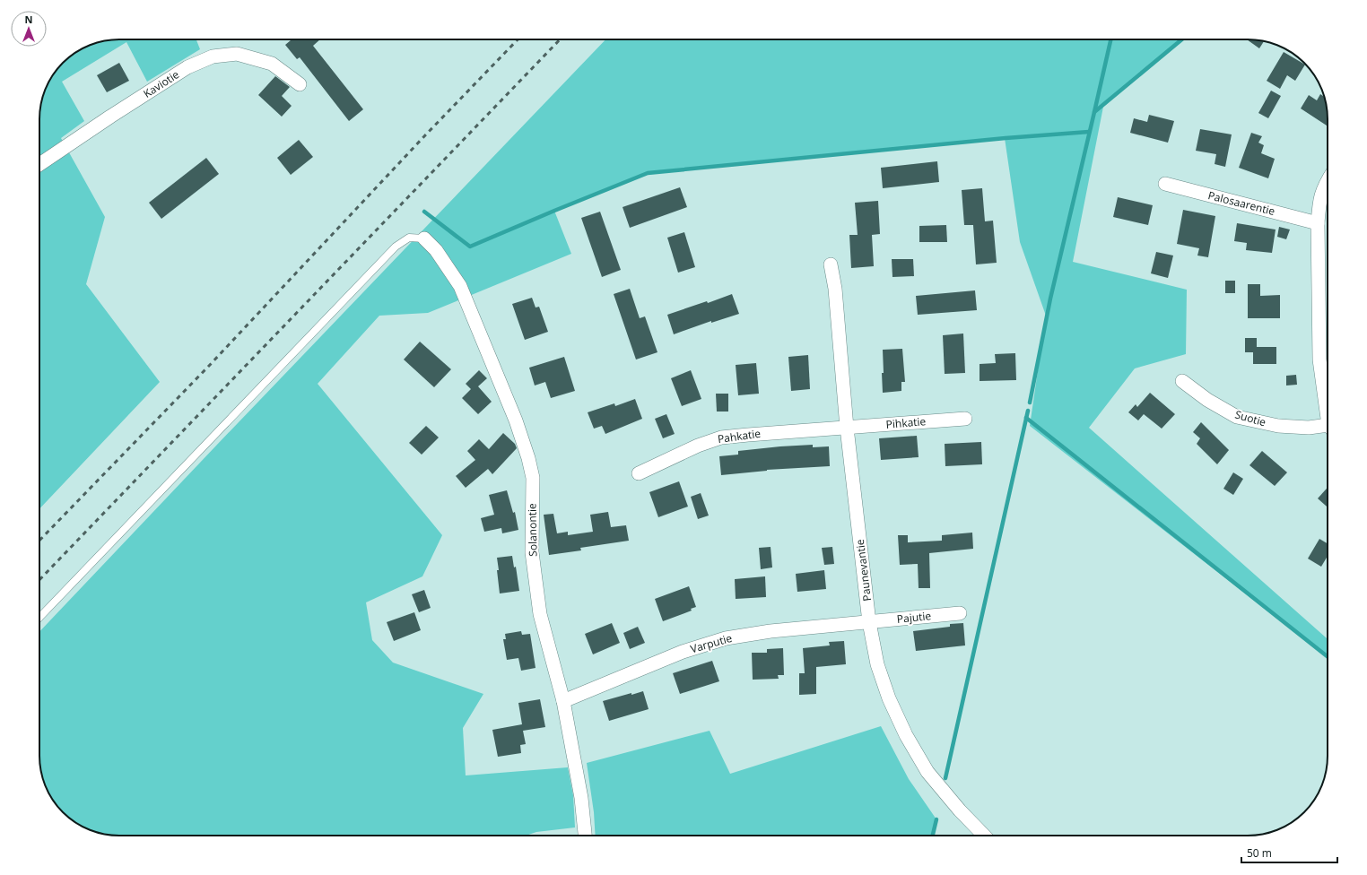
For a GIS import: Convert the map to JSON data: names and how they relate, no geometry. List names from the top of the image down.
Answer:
{
  "streets": {
    "street": [
      "Kaviotie",
      "Palosaarentie",
      "Suotie",
      "Pihkatie",
      "Pahkatie",
      "Solanontie",
      "Paunevantie",
      "Pajutie",
      "Varputie"
    ]
  },
  "crossings": [
    ["Pihkatie", "Pahkatie"],
    ["Pihkatie", "Paunevantie"],
    ["Pahkatie", "Paunevantie"],
    ["Solanontie", "Varputie"],
    ["Paunevantie", "Pajutie"],
    ["Paunevantie", "Varputie"],
    ["Pajutie", "Varputie"]
  ],
  "scale_bar": "50 m",
  "north": "top"
}
